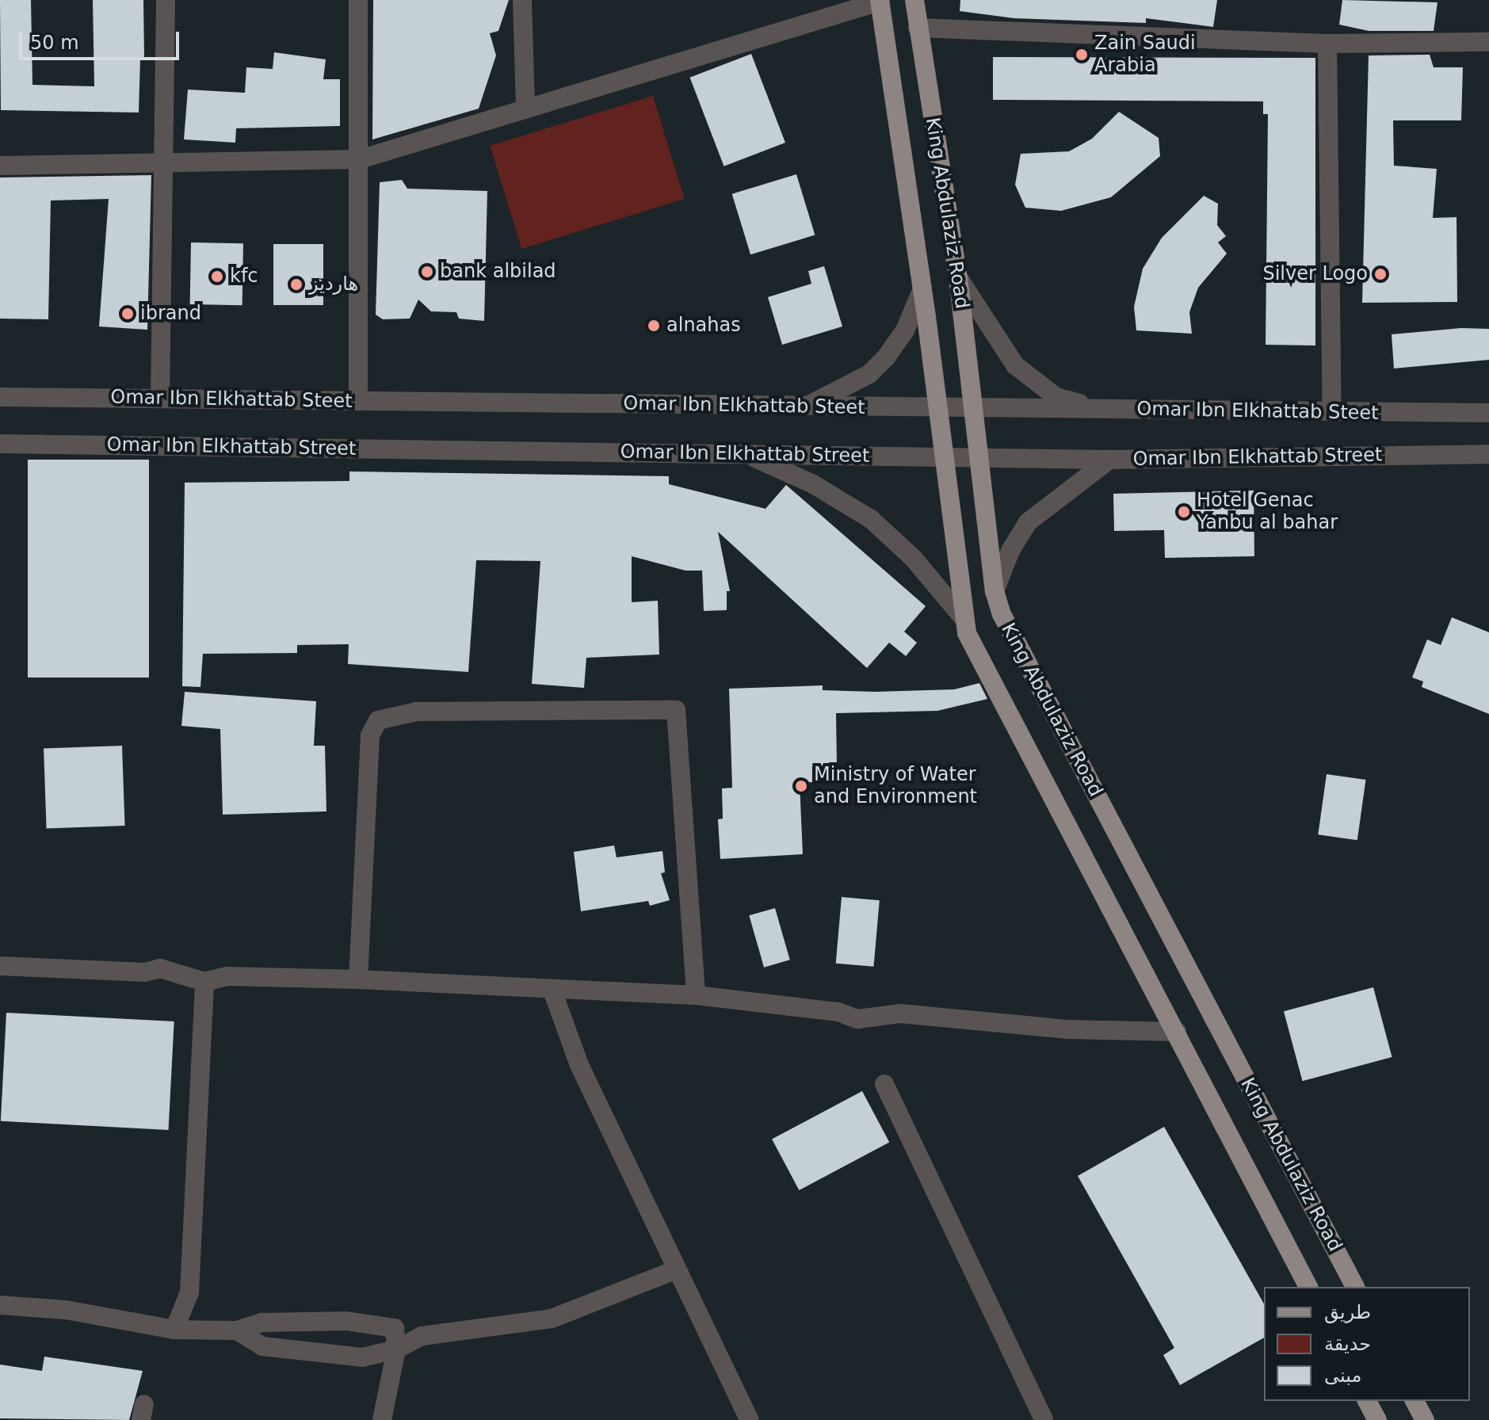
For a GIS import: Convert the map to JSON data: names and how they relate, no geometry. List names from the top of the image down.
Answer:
{
  "streets": {
    "main road": ["King Abdulaziz Road"],
    "street": ["Omar Ibn Elkhattab Steet", "Omar Ibn Elkhattab Street"]
  },
  "crossings": [
    ["King Abdulaziz Road", "Omar Ibn Elkhattab Steet"],
    ["King Abdulaziz Road", "Omar Ibn Elkhattab Street"]
  ],
  "places": [
    "Zain Saudi Arabia",
    "bank albilad",
    "Silver Logo",
    "kfc",
    "هارديز",
    "ibrand",
    "alnahas",
    "Hotel Genac Yanbu al bahar",
    "Ministry of Water and Environment"
  ],
  "legend": ["طريق", "حديقة", "مبنى"],
  "scale_bar": "50 m"
}
